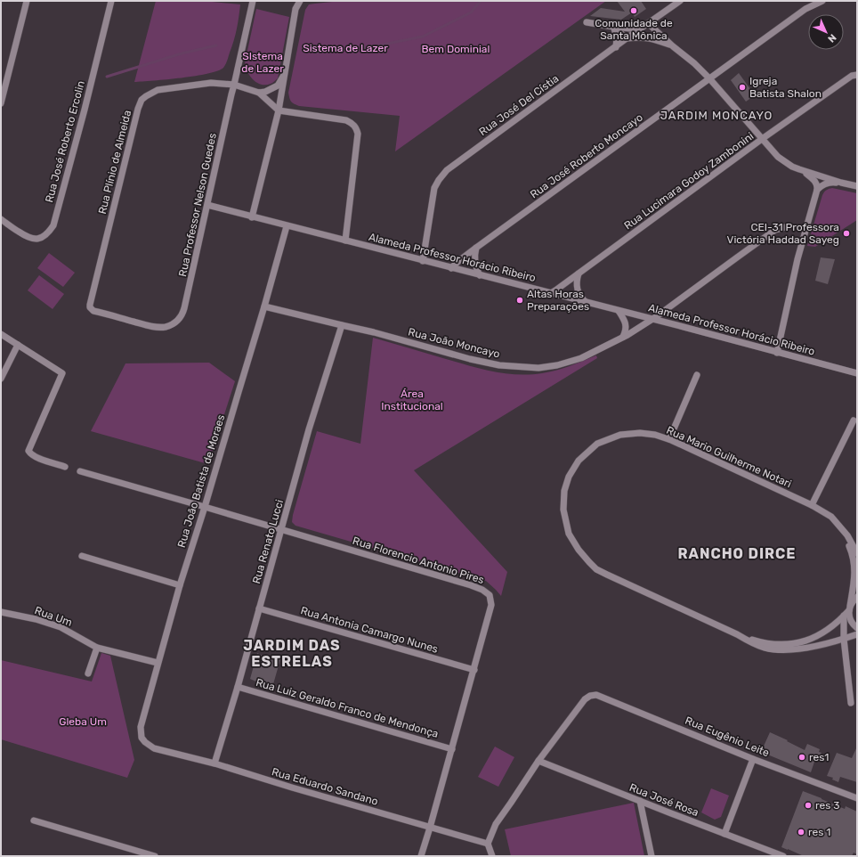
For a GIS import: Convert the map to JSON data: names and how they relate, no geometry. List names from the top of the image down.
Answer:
{
  "streets": {
    "street": [
      "Rua José Del Cístia",
      "Rua José Roberto Ercolin",
      "Rua José Roberto Moncayo",
      "Rua Plínio de Almeida",
      "Rua Lucimara Godoy Zambonini",
      "Rua Professor Nelson Guedes",
      "Alameda Professor Horácio Ribeiro",
      "Rua João Moncayo",
      "Rua Mario Guilherme Notari",
      "Rua João Batista de Moraes",
      "Rua Renato Lucci",
      "Rua Florencio Antonio Pires",
      "Rua Um",
      "Rua Antonia Camargo Nunes",
      "Rua Luiz Geraldo Franco de Mendonça",
      "Rua Eugênio Leite",
      "Rua Eduardo Sandano",
      "Rua José Rosa"
    ]
  },
  "crossings": [
    ["Rua José Del Cístia", "Alameda Professor Horácio Ribeiro"],
    ["Rua José Roberto Moncayo", "Alameda Professor Horácio Ribeiro"],
    ["Rua Plínio de Almeida", "Rua Professor Nelson Guedes"],
    ["Rua Lucimara Godoy Zambonini", "Alameda Professor Horácio Ribeiro"],
    ["Rua Professor Nelson Guedes", "Alameda Professor Horácio Ribeiro"],
    ["Alameda Professor Horácio Ribeiro", "Rua João Moncayo"],
    ["Alameda Professor Horácio Ribeiro", "Rua João Batista de Moraes"],
    ["Rua João Moncayo", "Rua João Batista de Moraes"],
    ["Rua João Moncayo", "Rua Renato Lucci"],
    ["Rua João Batista de Moraes", "Rua Florencio Antonio Pires"],
    ["Rua João Batista de Moraes", "Rua Um"],
    ["Rua João Batista de Moraes", "Rua Eduardo Sandano"],
    ["Rua Renato Lucci", "Rua Florencio Antonio Pires"],
    ["Rua Renato Lucci", "Rua Antonia Camargo Nunes"],
    ["Rua Renato Lucci", "Rua Luiz Geraldo Franco de Mendonça"],
    ["Rua Renato Lucci", "Rua Eduardo Sandano"],
    ["Rua Florencio Antonio Pires", "Rua Antonia Camargo Nunes"],
    ["Rua Florencio Antonio Pires", "Rua Luiz Geraldo Franco de Mendonça"],
    ["Rua Florencio Antonio Pires", "Rua Eduardo Sandano"],
    ["Rua Eugênio Leite", "Rua José Rosa"]
  ],
  "districts": ["JARDIM MONCAYO", "RANCHO DIRCE", "JARDIM DAS ESTRELAS"],
  "parks": [
    "Sistema de Lazer",
    "Bem Dominial",
    "SIstema de Lazer",
    "Área Institucional",
    "Gleba Um"
  ],
  "places": [
    "Comunidade de Santa Mônica",
    "Igreja Batista Shalon",
    "CEI-31 Professora Victória Haddad Sayeg",
    "Altas Horas Preparações",
    "res1",
    "res 3",
    "res 1"
  ],
  "north": "bottom right"
}
